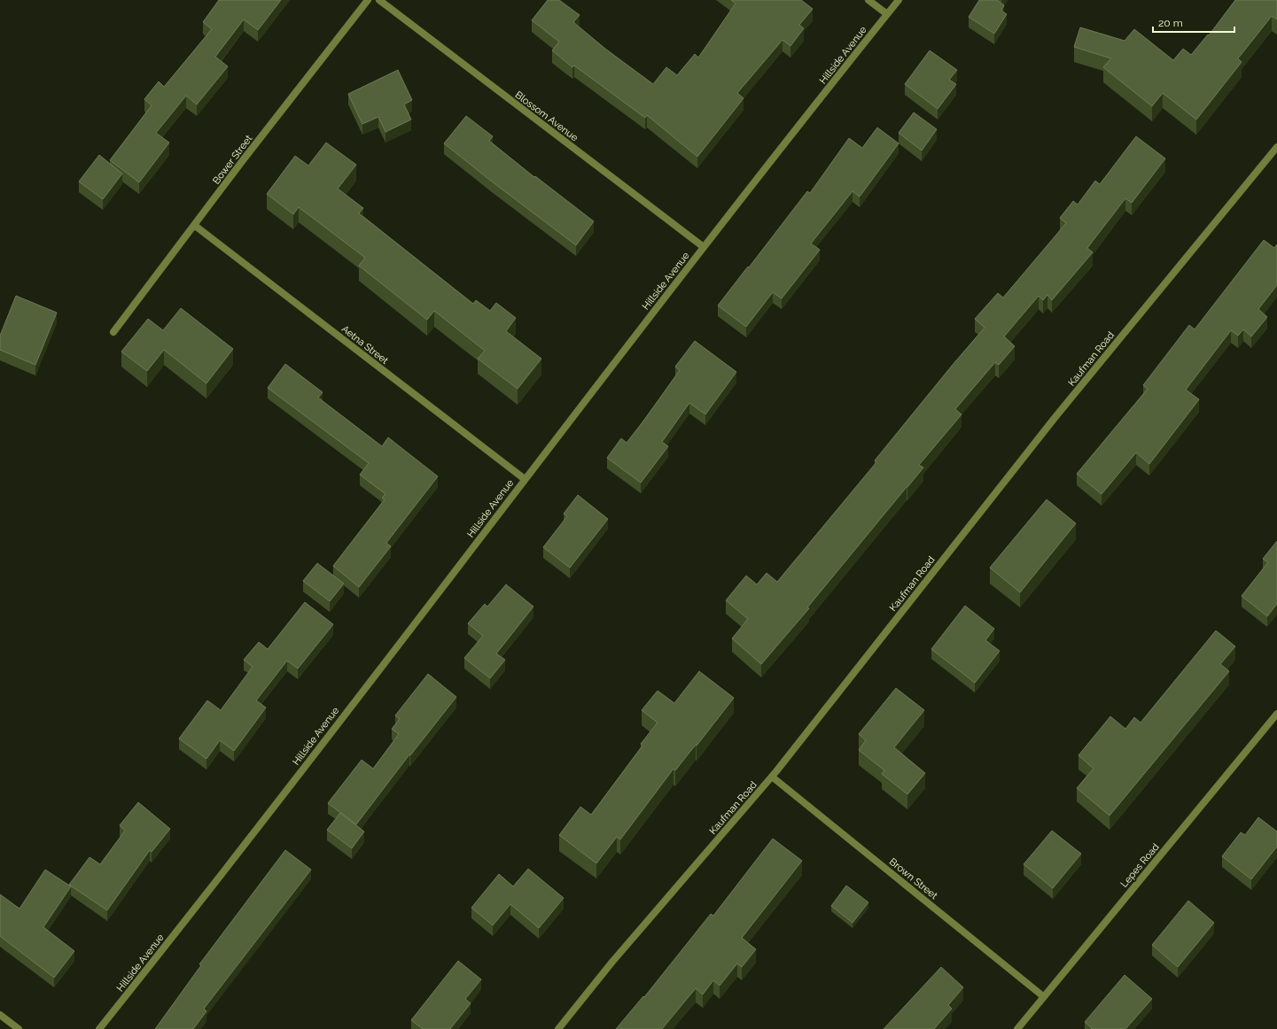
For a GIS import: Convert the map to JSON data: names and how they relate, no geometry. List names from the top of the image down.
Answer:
{
  "streets": {
    "street": [
      "Hillside Avenue",
      "Blossom Avenue",
      "Bower Street",
      "Aetna Street",
      "Kaufman Road",
      "Lepes Road",
      "Brown Street"
    ]
  },
  "crossings": [
    ["Hillside Avenue", "Blossom Avenue"],
    ["Hillside Avenue", "Aetna Street"],
    ["Bower Street", "Aetna Street"],
    ["Kaufman Road", "Brown Street"],
    ["Lepes Road", "Brown Street"]
  ],
  "scale_bar": "20 m"
}
